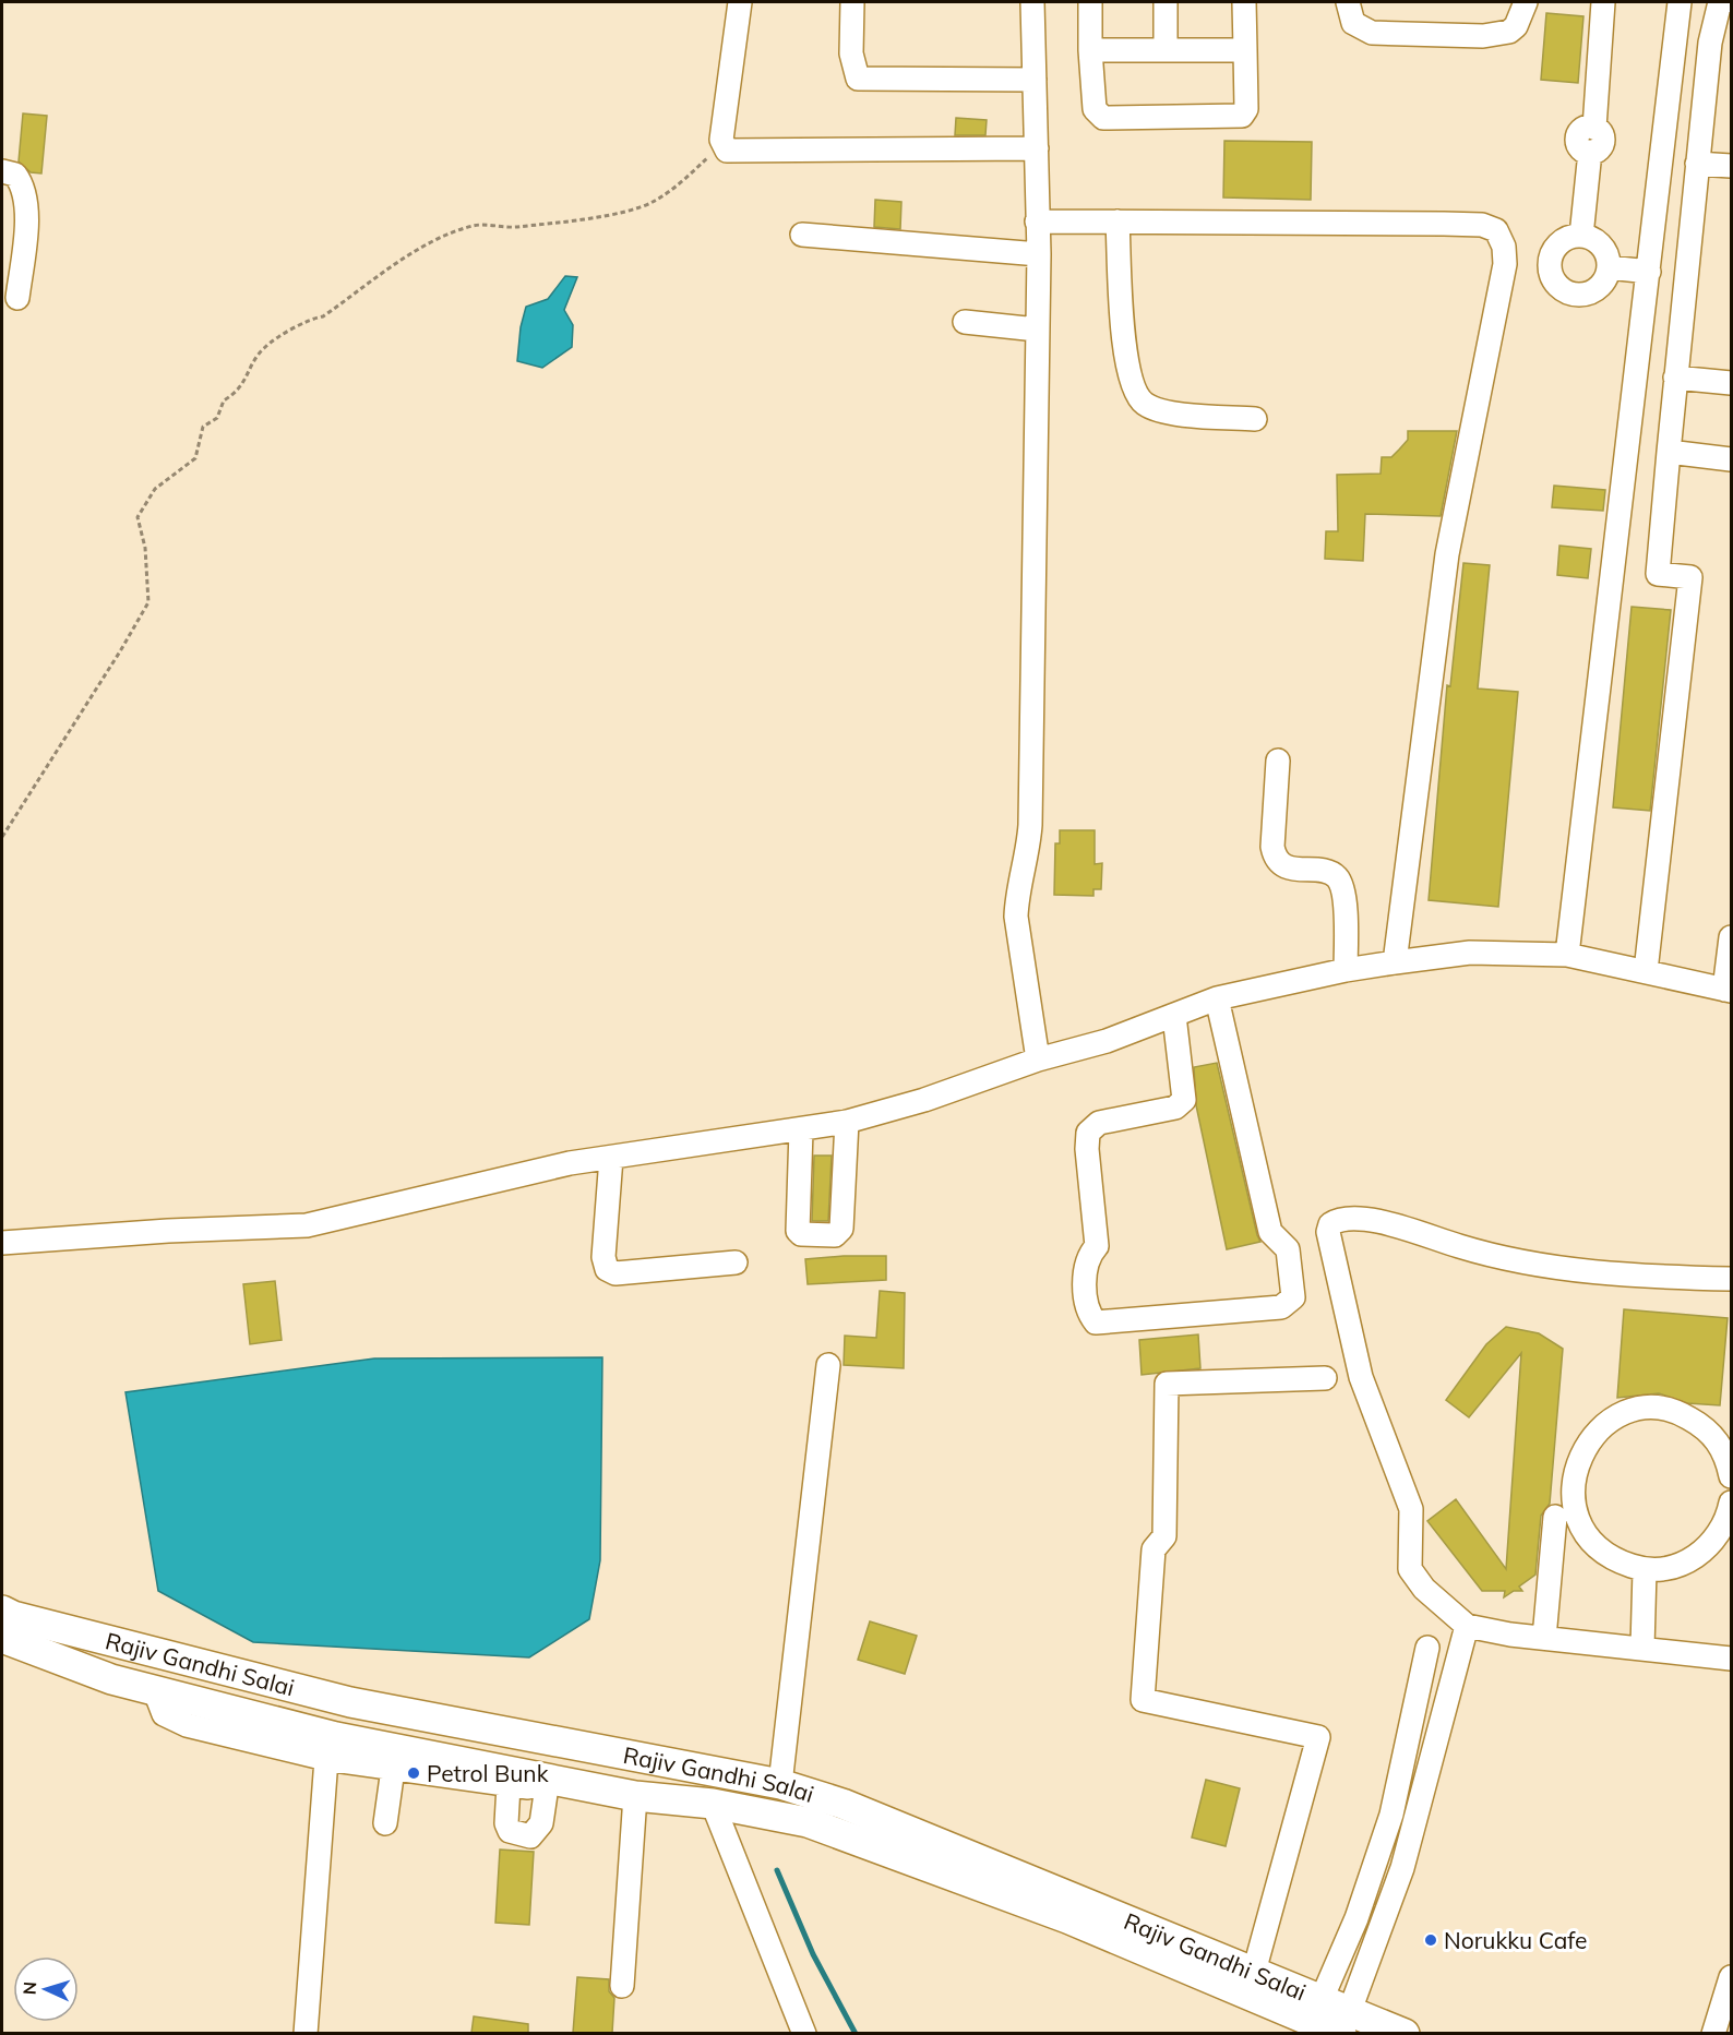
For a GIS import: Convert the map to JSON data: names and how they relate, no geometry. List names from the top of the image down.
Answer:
{
  "streets": {
    "main road": ["Rajiv Gandhi Salai"]
  },
  "places": ["Petrol Bunk", "Norukku Cafe"],
  "north": "left"
}
